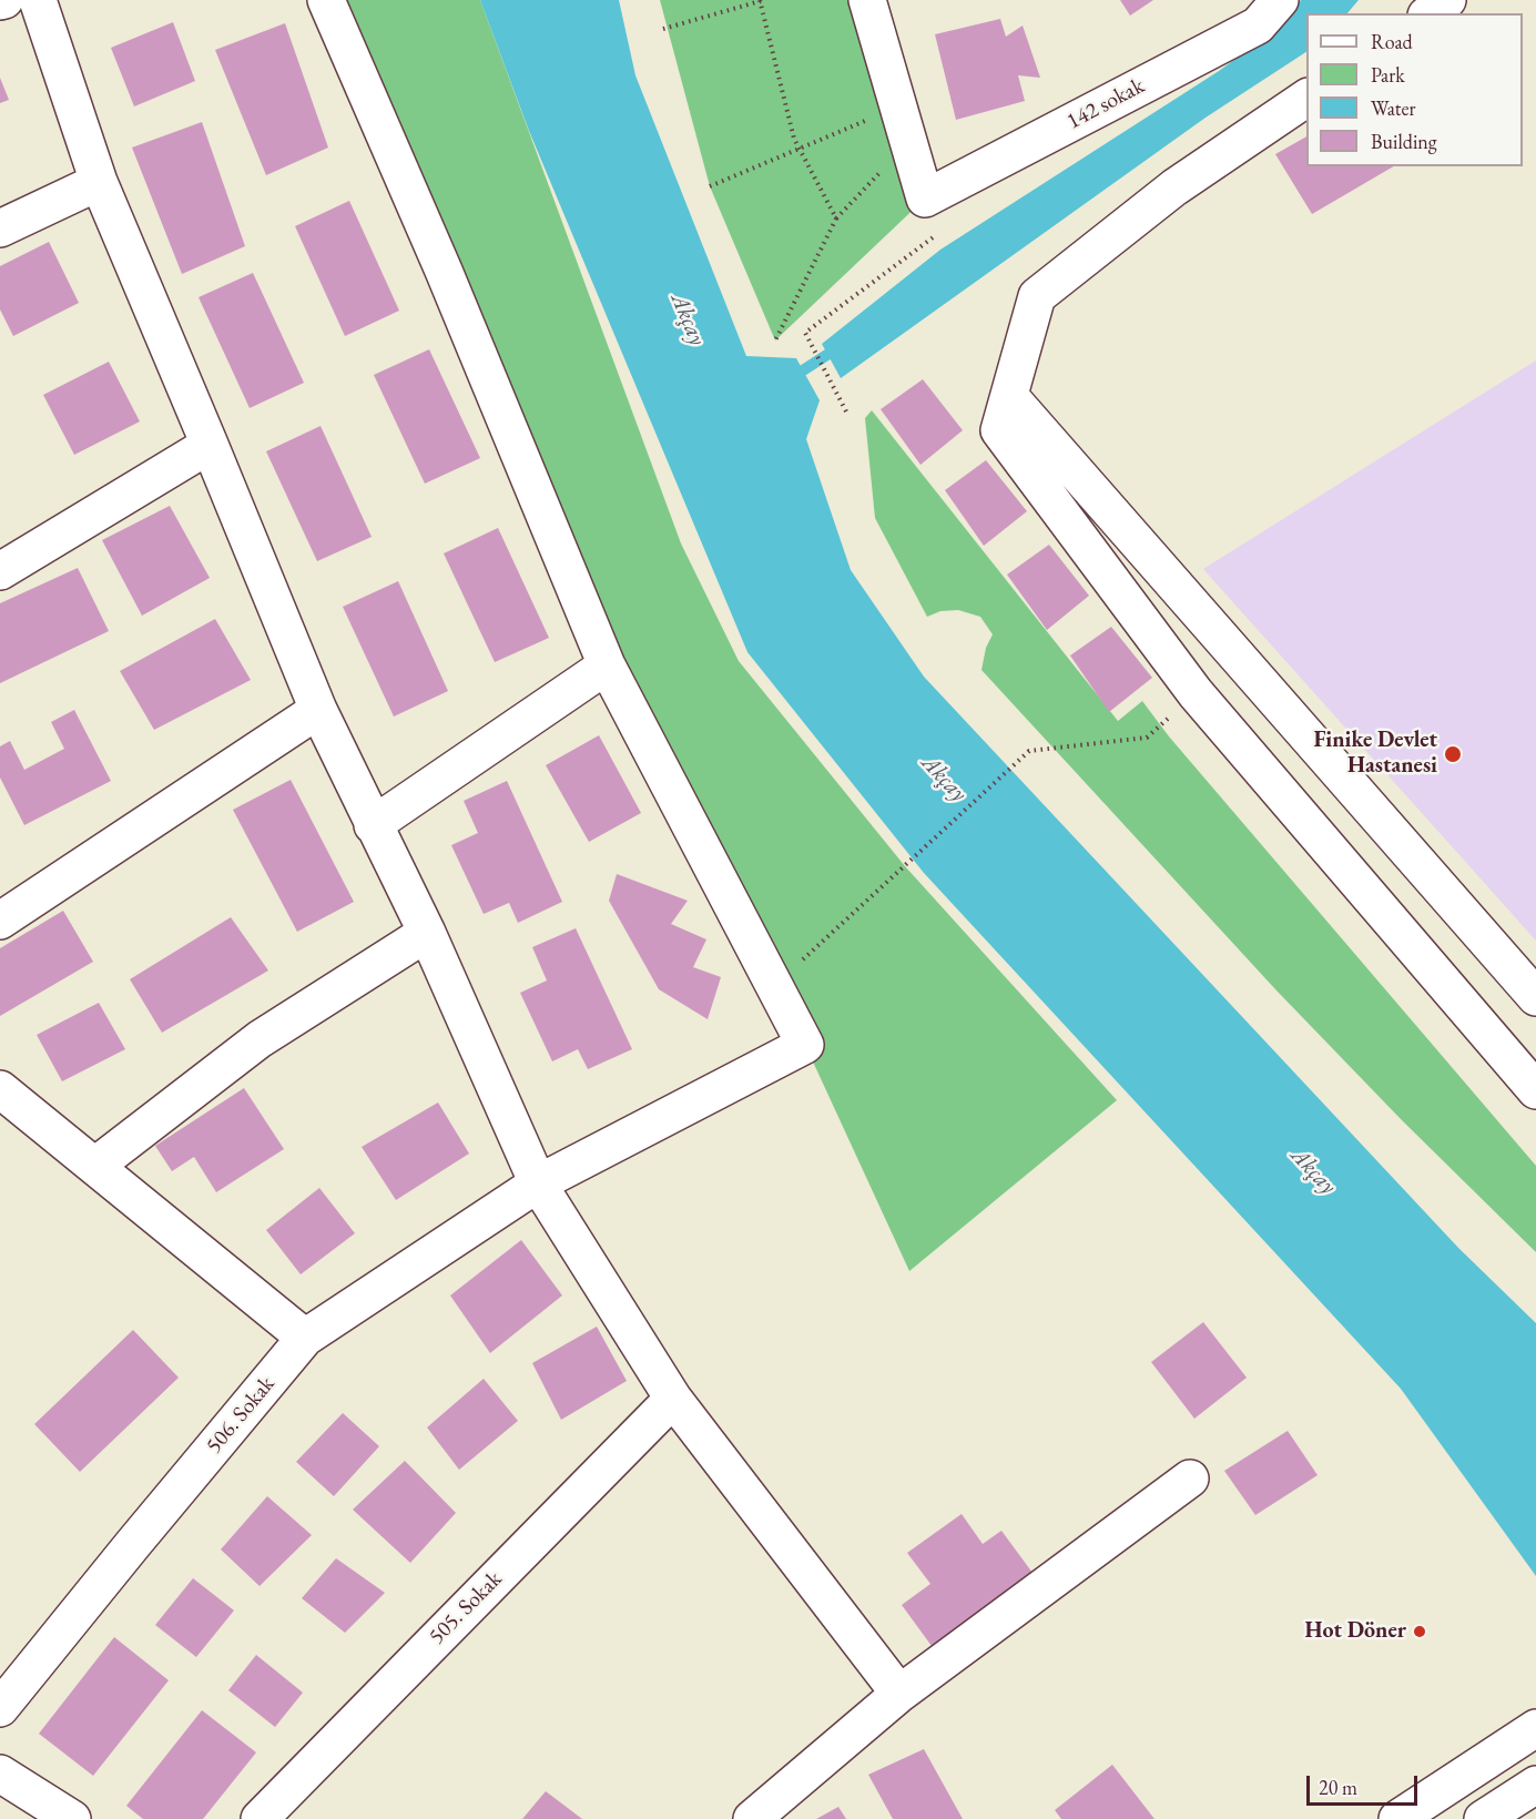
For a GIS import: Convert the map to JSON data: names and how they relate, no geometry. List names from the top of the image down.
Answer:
{
  "streets": {
    "main road": ["142 sokak", "506. Sokak", "505. Sokak"]
  },
  "water": ["Akçay"],
  "places": ["Finike Devlet Hastanesi", "Hot Döner"],
  "legend": [
    "Road",
    "Park",
    "Water",
    "Building"
  ],
  "scale_bar": "20 m"
}
